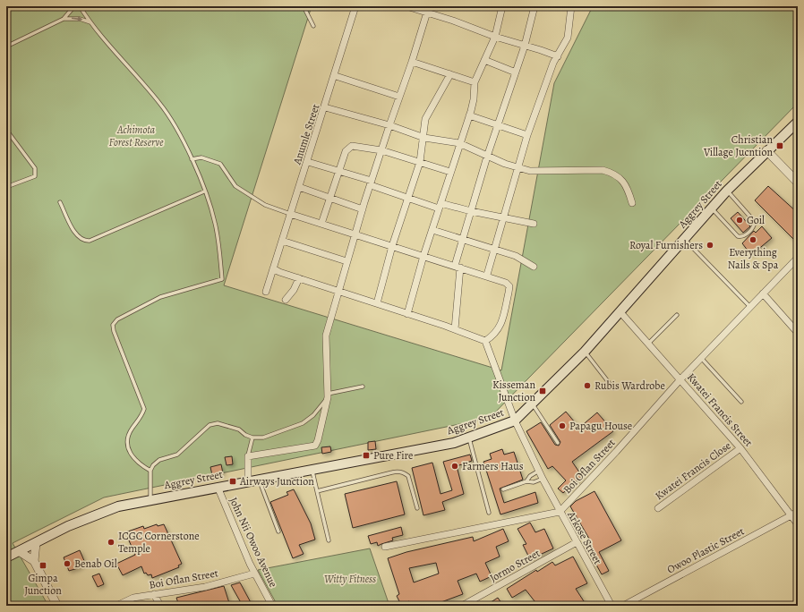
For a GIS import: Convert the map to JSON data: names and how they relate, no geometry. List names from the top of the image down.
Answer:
{
  "streets": {
    "main road": ["Aggrey Street"],
    "street": [
      "Anumle Street",
      "Kwatei Francis Street",
      "Boi Oflan Street",
      "Kwatei Francis Close",
      "Arkose Street",
      "John Nii Owoo Avenue",
      "Owoo Plastic Street",
      "Jormo Street"
    ]
  },
  "crossings": [
    ["Aggrey Street", "Kwatei Francis Street"],
    ["Aggrey Street", "Arkose Street"],
    ["Aggrey Street", "John Nii Owoo Avenue"],
    ["Kwatei Francis Street", "Boi Oflan Street"],
    ["Kwatei Francis Street", "Kwatei Francis Close"],
    ["Kwatei Francis Street", "Owoo Plastic Street"],
    ["Boi Oflan Street", "Arkose Street"],
    ["Boi Oflan Street", "John Nii Owoo Avenue"],
    ["Arkose Street", "Jormo Street"]
  ],
  "parks": ["Achimota Forest Reserve", "Witty Fitness"],
  "places": {
    "transit": [
      "Christian Village Jucntion",
      "Kisseman Junction",
      "Pure Fire",
      "Airways Junction",
      "Gimpa Junction"
    ],
    "other": [
      "Goil",
      "Everything Nails & Spa",
      "Royal Furnishers",
      "Rubis Wardrobe",
      "Papagu House",
      "Farmers Haus",
      "ICGC Cornerstone Temple",
      "Benab Oil"
    ]
  }
}
